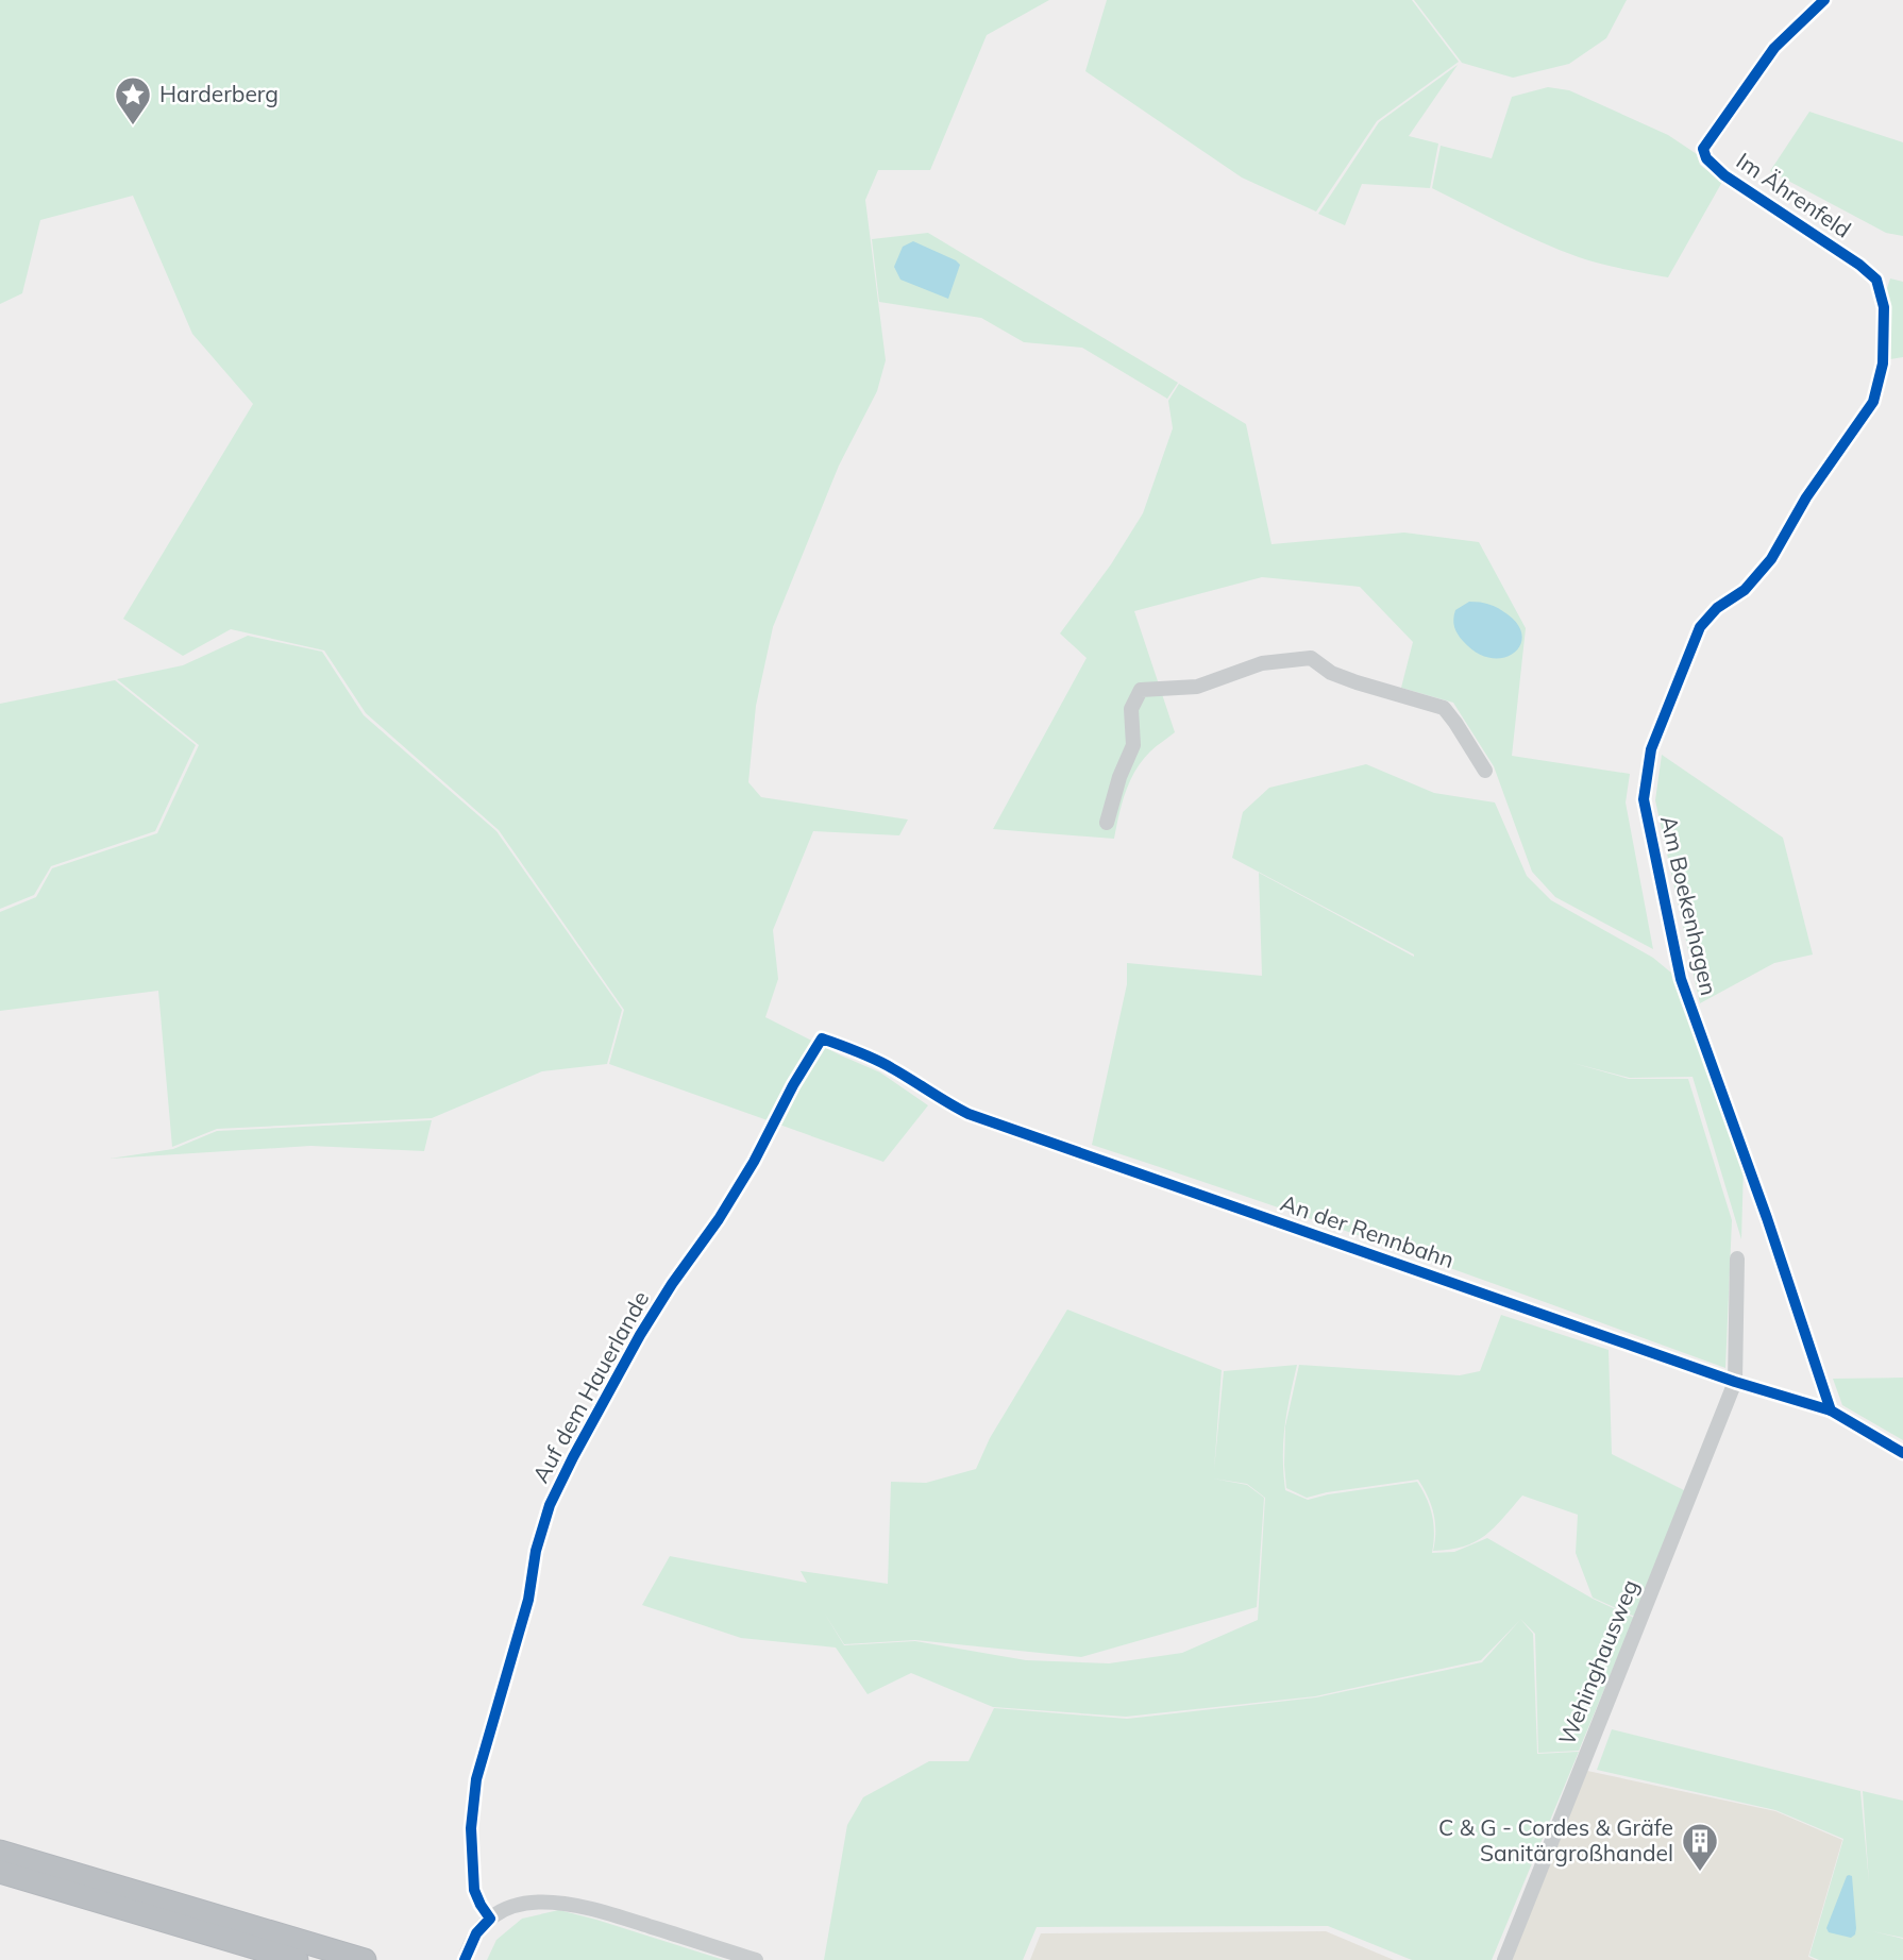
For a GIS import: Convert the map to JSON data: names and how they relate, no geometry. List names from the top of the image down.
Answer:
{
  "streets": {
    "street": [
      "Im Ährenfeld",
      "Am Boekenhagen",
      "An der Rennbahn",
      "Auf dem Hauerlande",
      "Wehinghausweg"
    ]
  },
  "crossings": [
    ["Im Ährenfeld", "Am Boekenhagen"],
    ["Am Boekenhagen", "An der Rennbahn"],
    ["An der Rennbahn", "Auf dem Hauerlande"],
    ["An der Rennbahn", "Wehinghausweg"]
  ],
  "places": {
    "place": ["Harderberg"],
    "building": ["C & G - Cordes & Gräfe Sanitärgroßhandel"]
  }
}
